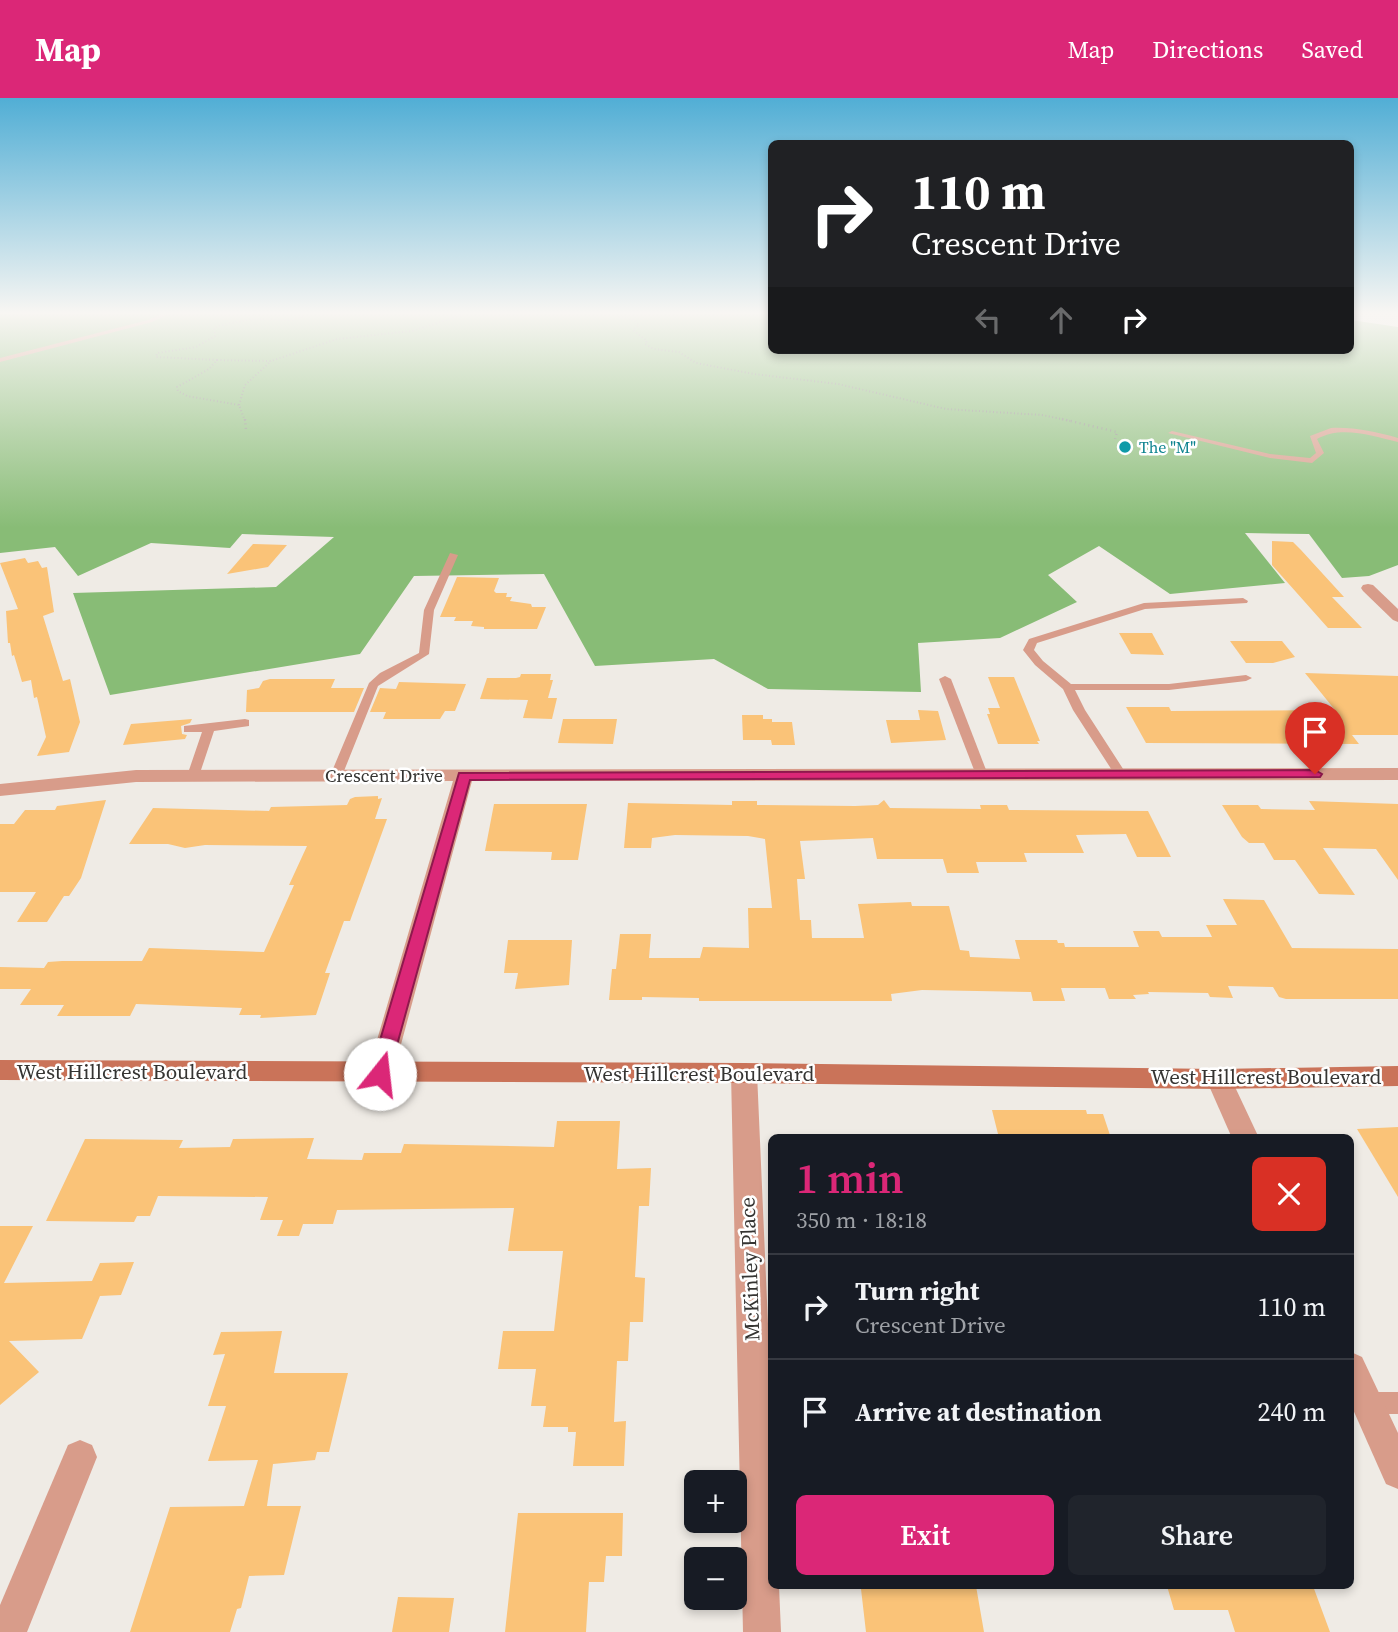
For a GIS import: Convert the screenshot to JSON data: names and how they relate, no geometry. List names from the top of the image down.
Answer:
{
  "streets": {
    "street": ["Crescent Drive", "West Hillcrest Boulevard", "McKinley Place"]
  },
  "crossings": [
    ["West Hillcrest Boulevard", "McKinley Place"]
  ],
  "places": ["The \"M\""],
  "page": {
    "header": "Map",
    "nav": ["Map", "Directions", "Saved"],
    "turn": ["110 m", "Crescent Drive"],
    "heading": ["1 min", "350 m · 18:18"],
    "list": [
      {
        "name": "Turn right",
        "note": "Crescent Drive",
        "value": "110 m"
      },
      {
        "name": "Arrive at destination",
        "value": "240 m"
      }
    ],
    "map_buttons": ["+", "−"],
    "buttons": ["Exit", "Share"]
  }
}
